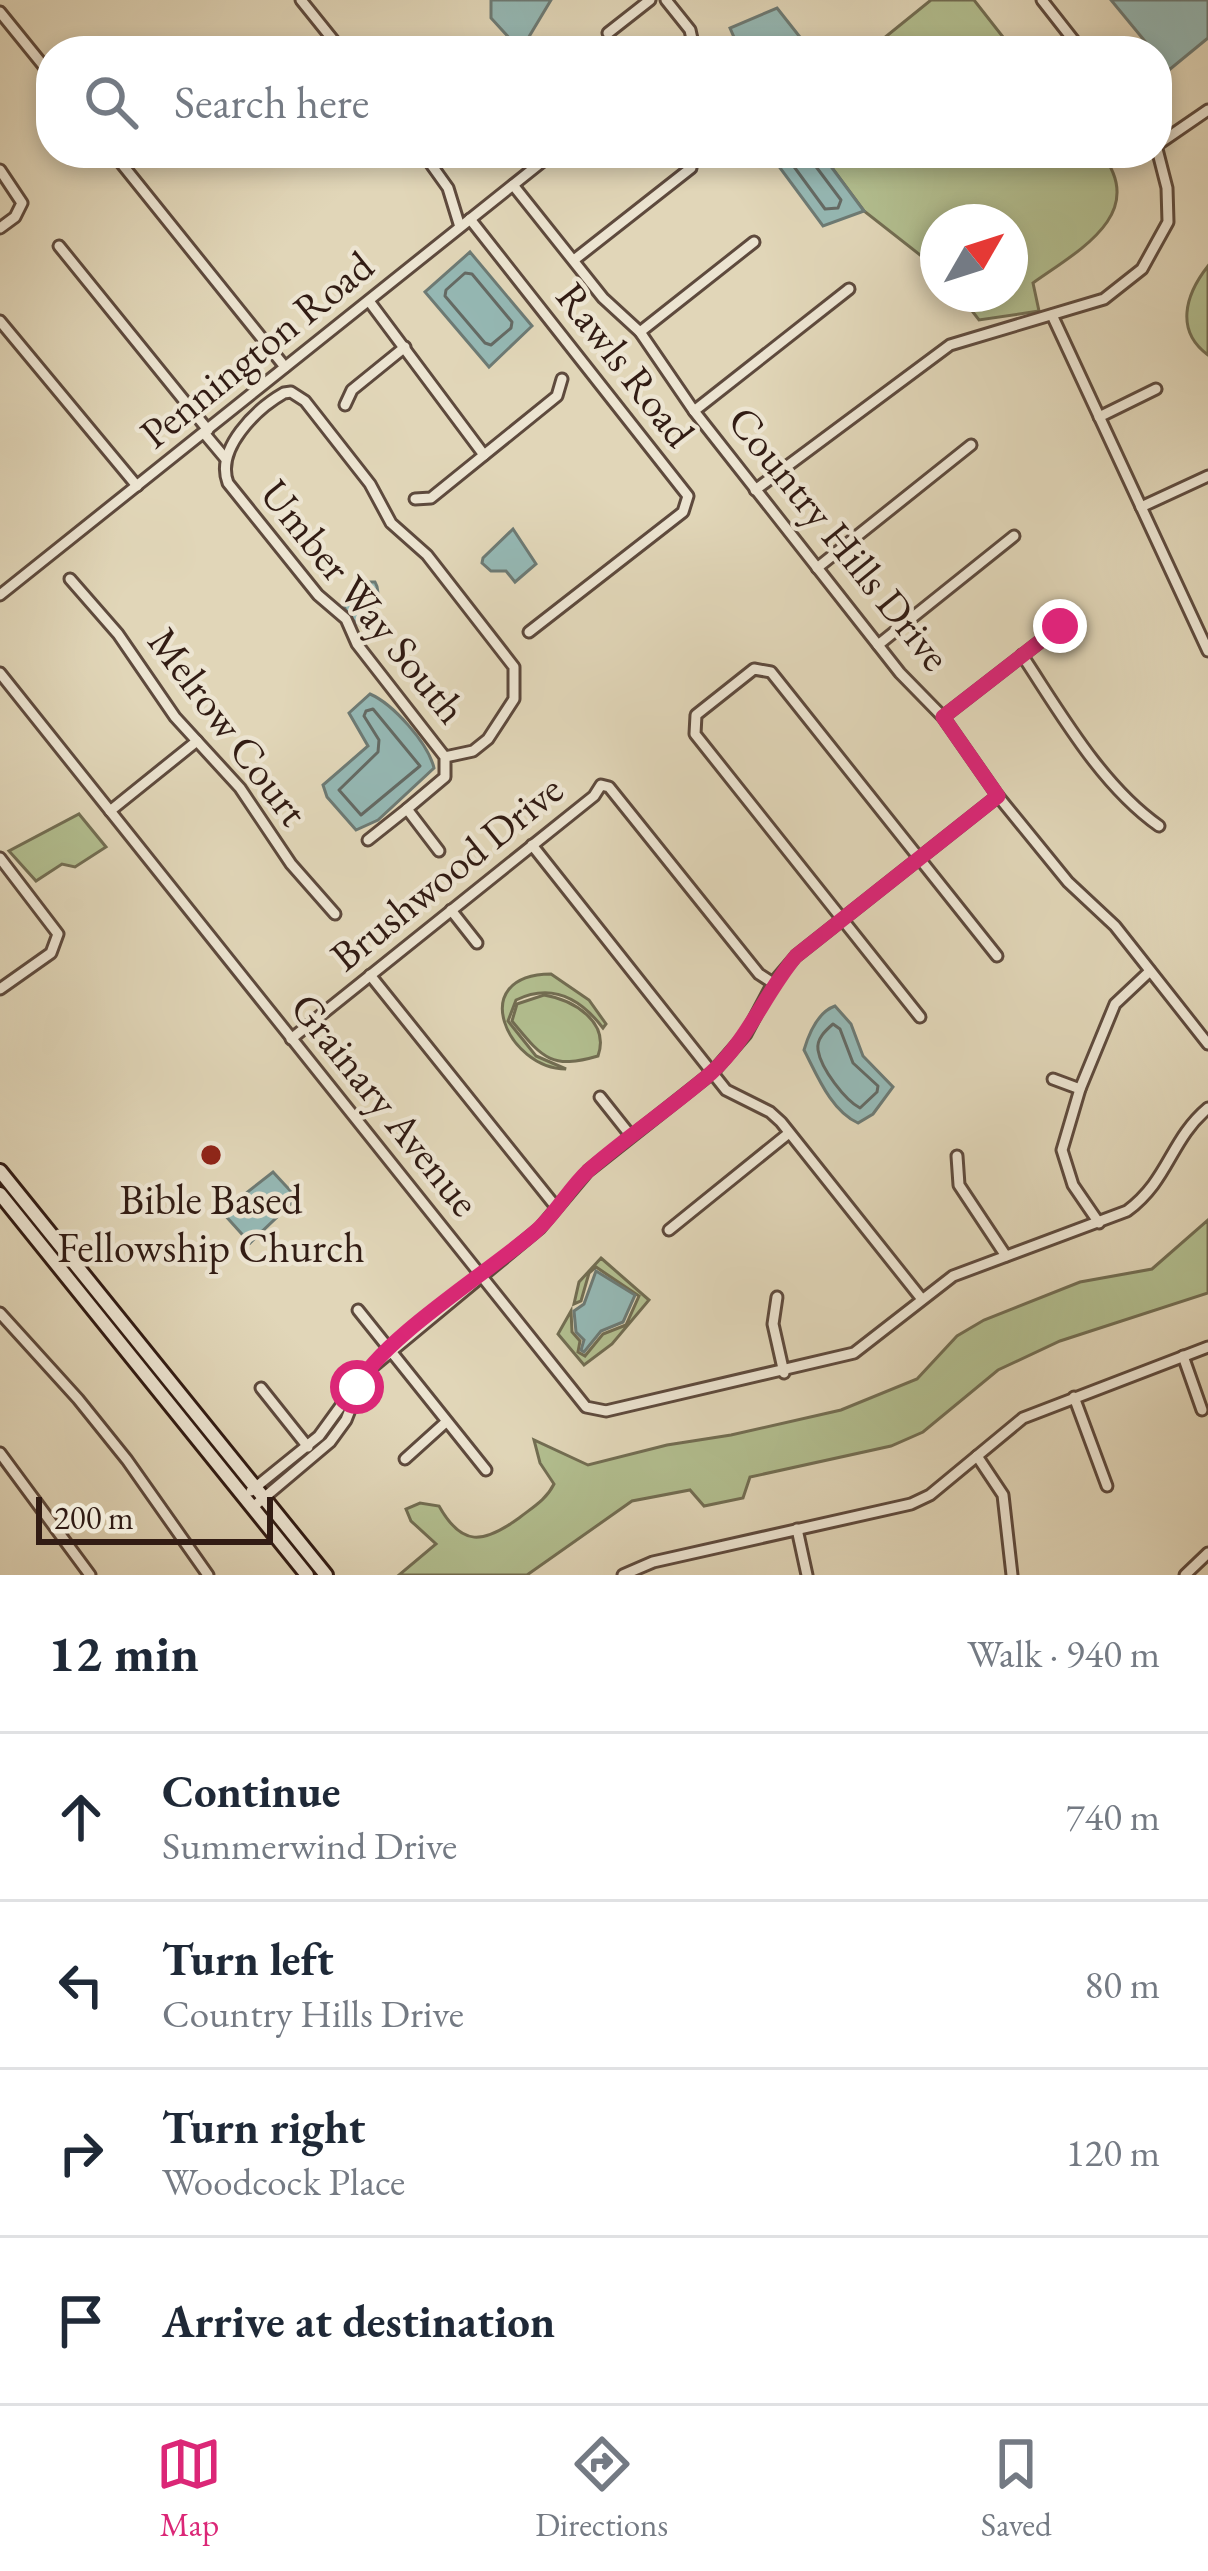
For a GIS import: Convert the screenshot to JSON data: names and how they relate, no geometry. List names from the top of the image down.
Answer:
{
  "streets": {
    "street": [
      "Pennington Road",
      "Rawls Road",
      "Country Hills Drive",
      "Umber Way South",
      "Melrow Court",
      "Brushwood Drive",
      "Grainary Avenue"
    ]
  },
  "crossings": [
    ["Pennington Road", "Rawls Road"],
    ["Pennington Road", "Country Hills Drive"],
    ["Pennington Road", "Umber Way South"],
    ["Brushwood Drive", "Grainary Avenue"]
  ],
  "places": ["Bible Based Fellowship Church"],
  "scale_bar": "200 m",
  "north": "top right",
  "page": {
    "search": "Search here",
    "scale": "200 m",
    "heading": ["12 min", "Walk · 940 m"],
    "list": [
      ["Continue", "Summerwind Drive", "740 m"],
      ["Turn left", "Country Hills Drive", "80 m"],
      ["Turn right", "Woodcock Place", "120 m"],
      "Arrive at destination"
    ],
    "nav": ["Map", "Directions", "Saved"]
  }
}
